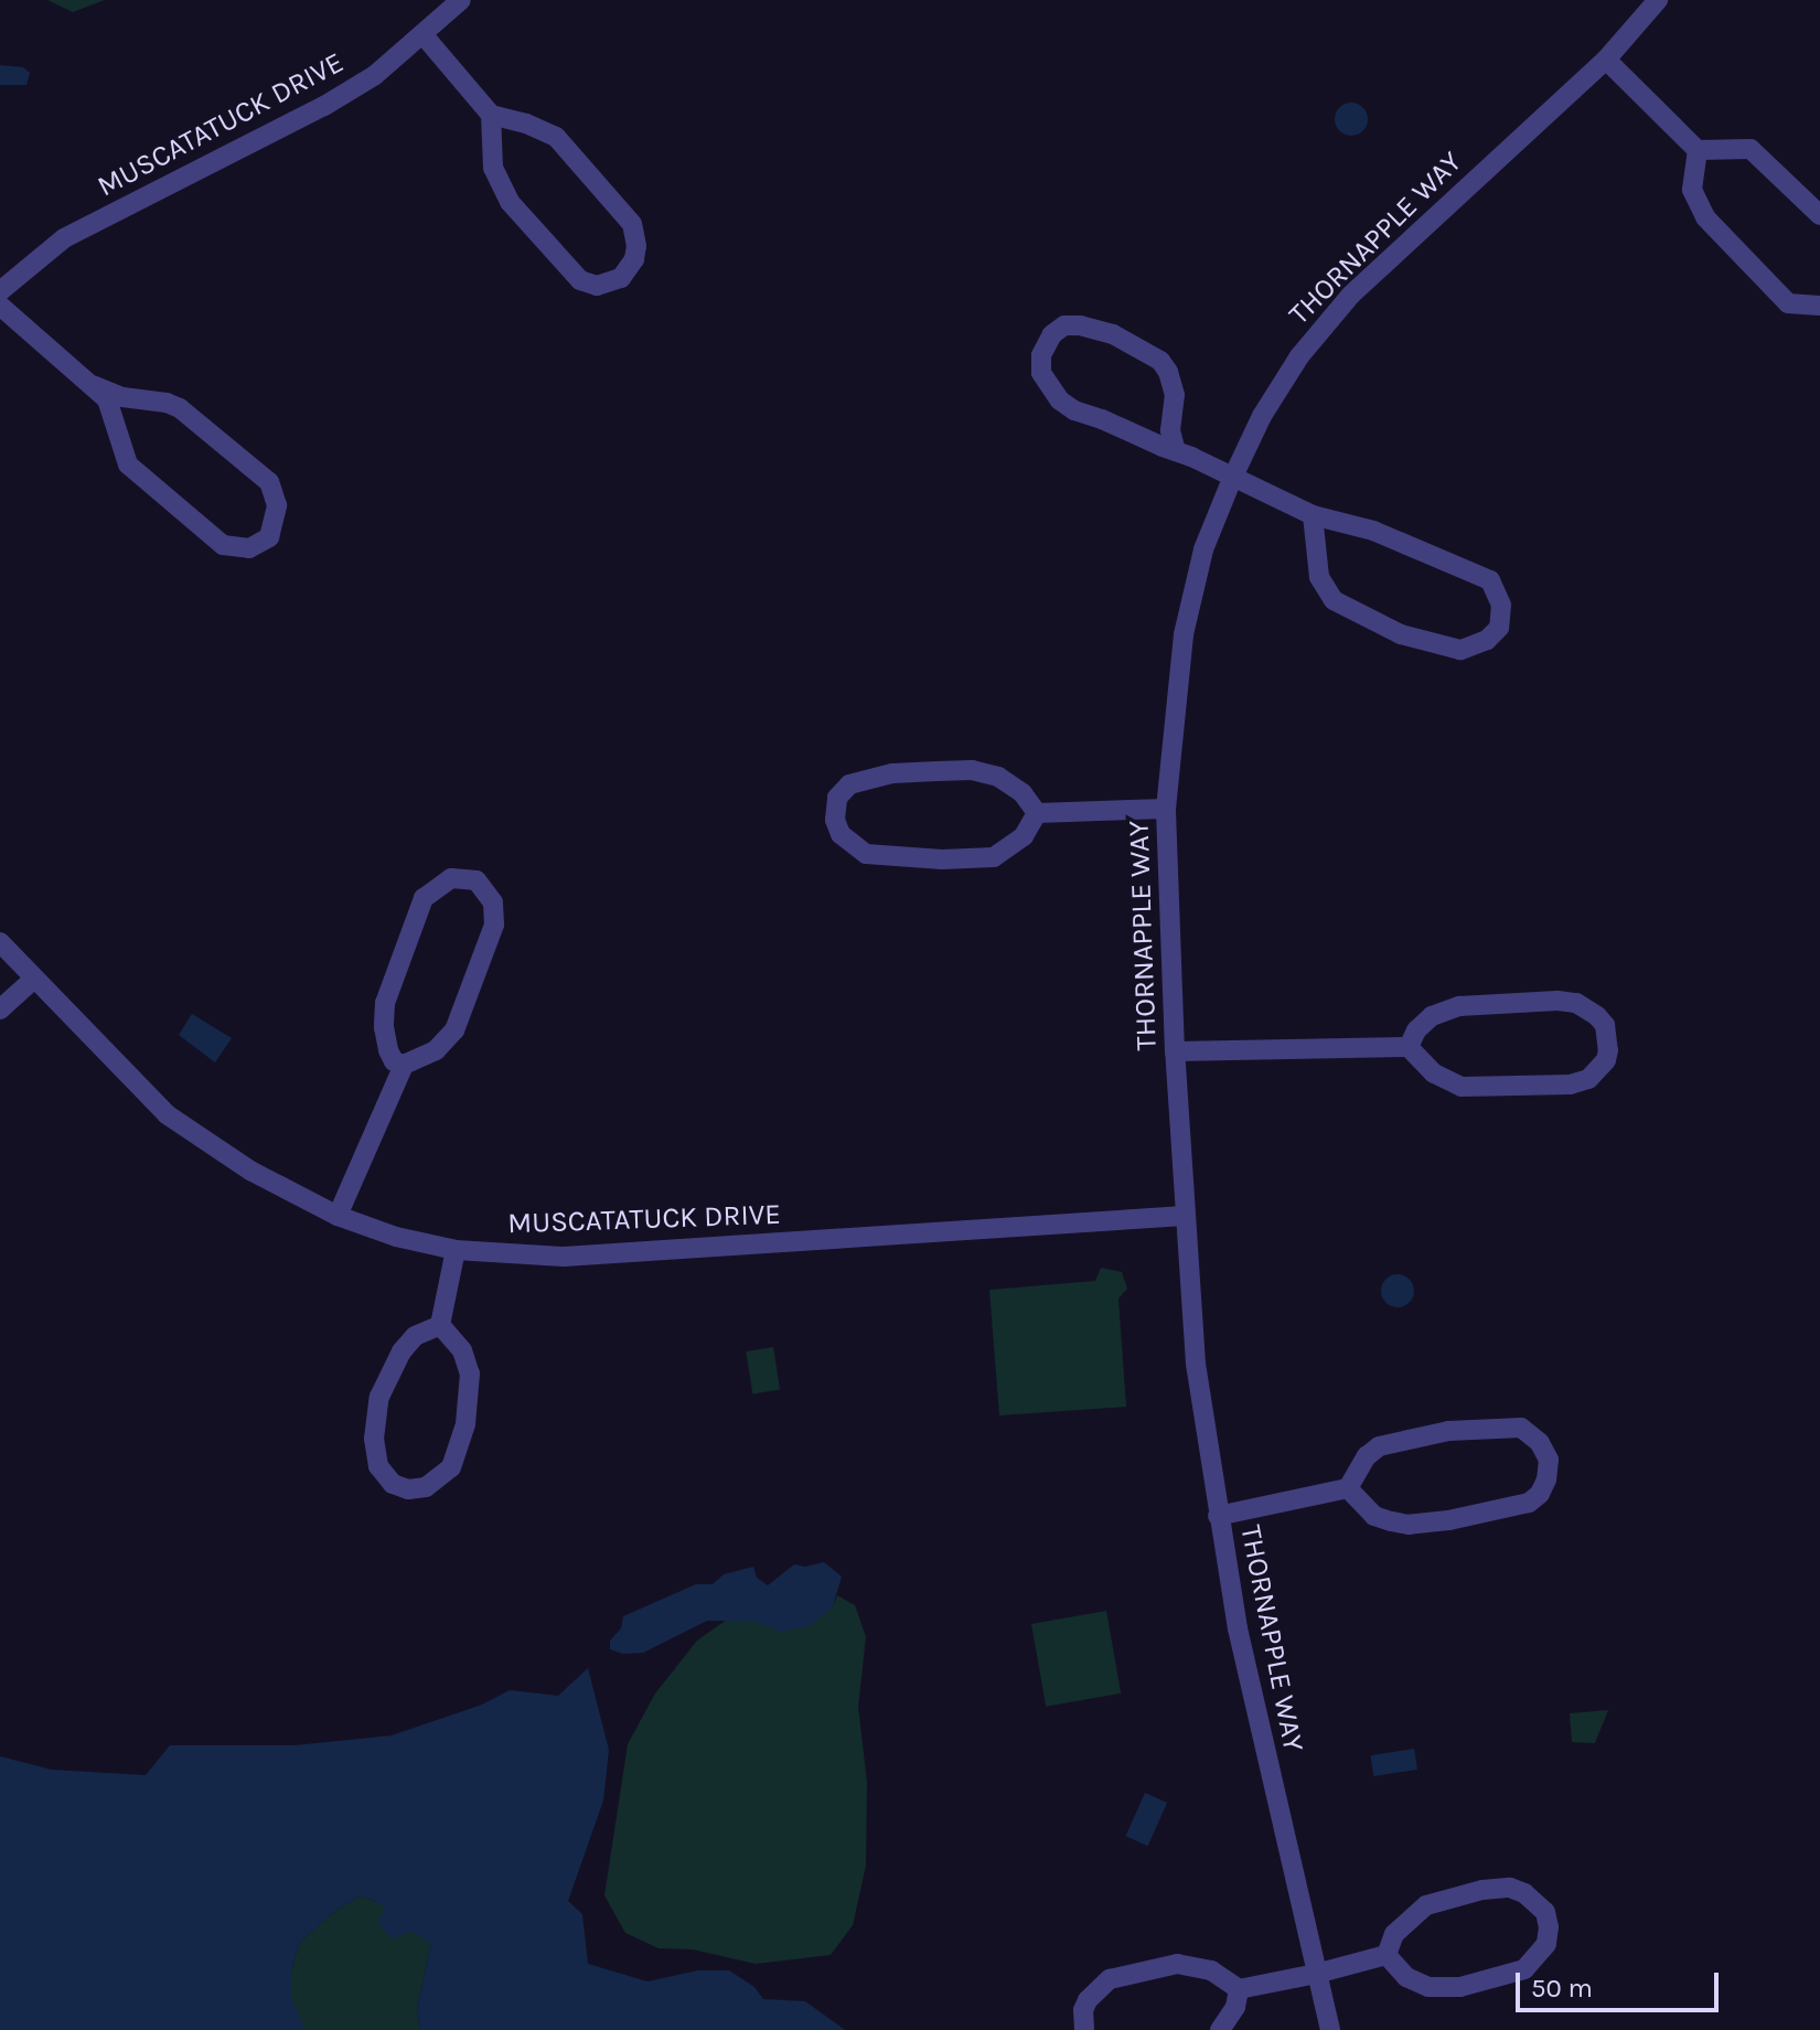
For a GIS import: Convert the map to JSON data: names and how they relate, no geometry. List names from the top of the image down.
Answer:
{
  "streets": {
    "street": ["MUSCATATUCK DRIVE", "THORNAPPLE WAY"]
  },
  "crossings": [
    ["MUSCATATUCK DRIVE", "THORNAPPLE WAY"]
  ],
  "scale_bar": "50 m"
}
